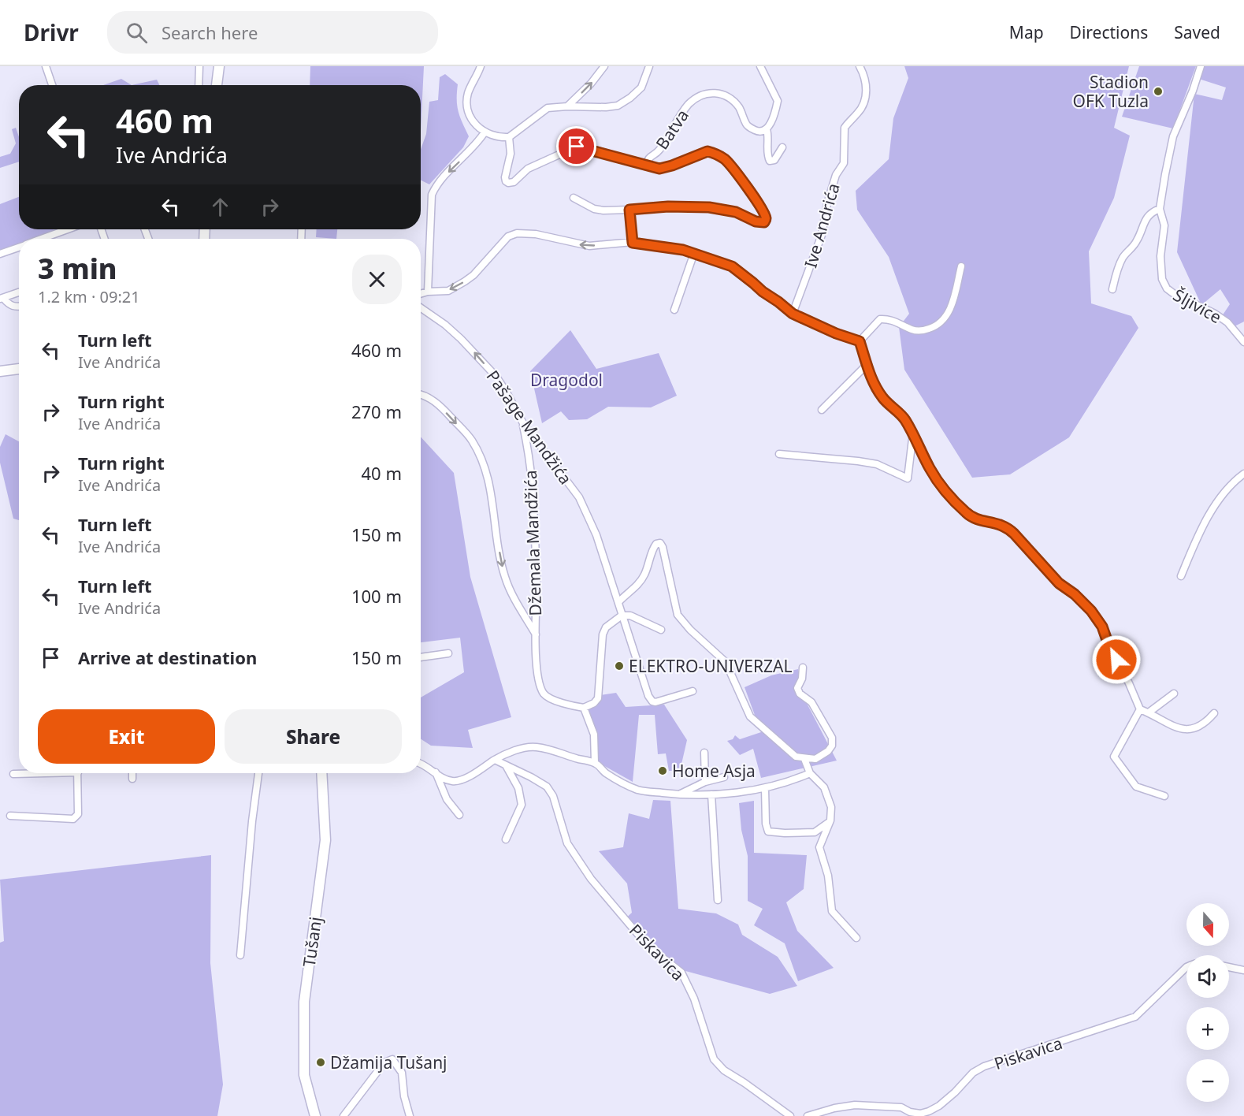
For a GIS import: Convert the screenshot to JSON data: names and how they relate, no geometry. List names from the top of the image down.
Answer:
{
  "streets": {
    "street": [
      "Batva",
      "Ive Andrića",
      "Šljivice",
      "Pašage Mandžića",
      "Džemala Mandžića",
      "Tušanj",
      "Piskavica"
    ]
  },
  "crossings": [
    ["Pašage Mandžića", "Džemala Mandžića"]
  ],
  "one_way": ["Pašage Mandžića"],
  "parks": ["Dragodol"],
  "places": [
    "Stadion OFK Tuzla",
    "ELEKTRO-UNIVERZAL",
    "Home Asja",
    "Džamija Tušanj"
  ],
  "north": "bottom",
  "page": {
    "header": "Drivr",
    "search": "Search here",
    "nav": ["Map", "Directions", "Saved"],
    "turn": ["460 m", "Ive Andrića"],
    "heading": ["3 min", "1.2 km · 09:21"],
    "list": [
      {
        "name": "Turn left",
        "note": "Ive Andrića",
        "value": "460 m"
      },
      {
        "name": "Turn right",
        "note": "Ive Andrića",
        "value": "270 m"
      },
      {
        "name": "Turn right",
        "note": "Ive Andrića",
        "value": "40 m"
      },
      {
        "name": "Turn left",
        "note": "Ive Andrića",
        "value": "150 m"
      },
      {
        "name": "Turn left",
        "note": "Ive Andrića",
        "value": "100 m"
      },
      {
        "name": "Arrive at destination",
        "value": "150 m"
      }
    ],
    "buttons": ["Exit", "Share"],
    "map_buttons": ["+", "−"]
  }
}
